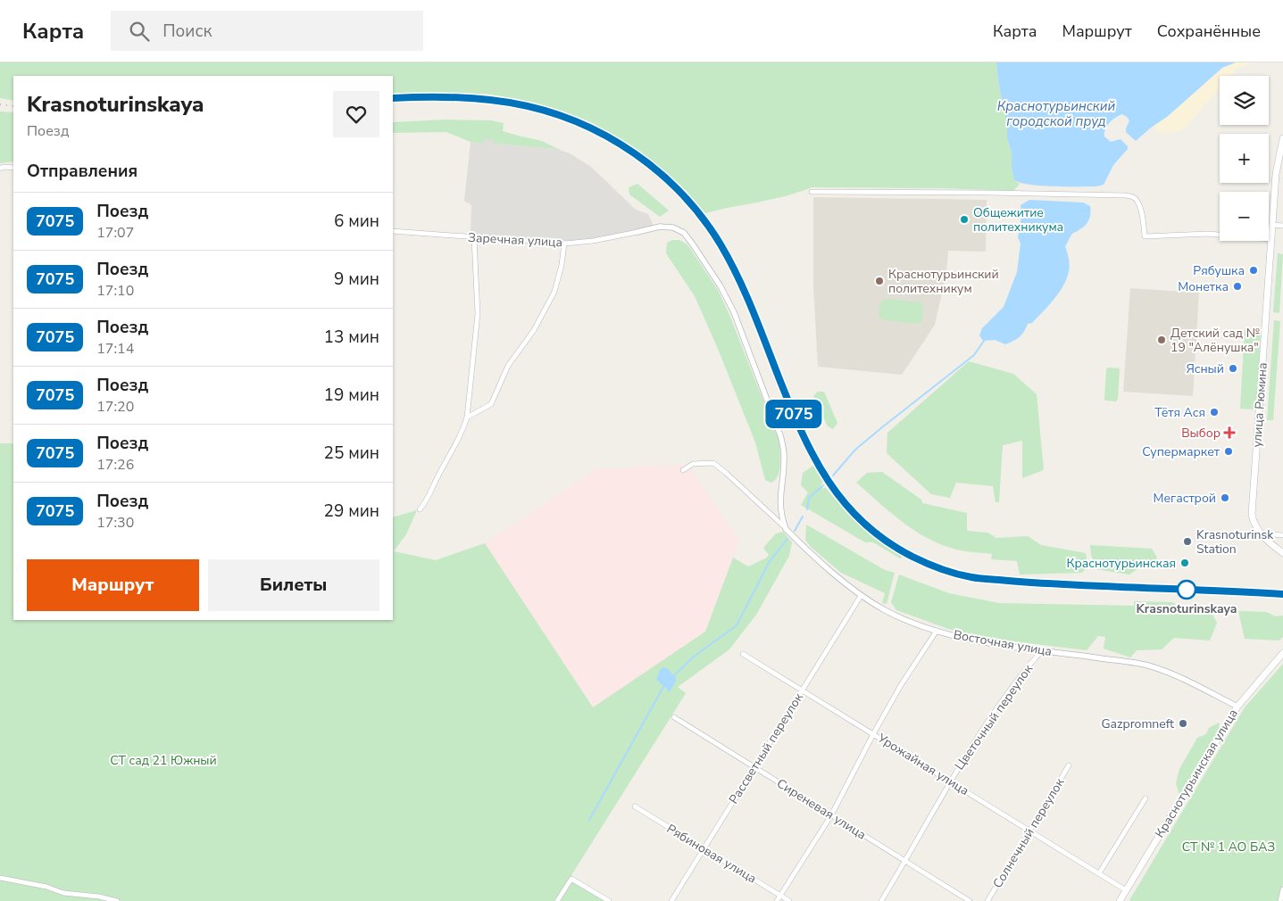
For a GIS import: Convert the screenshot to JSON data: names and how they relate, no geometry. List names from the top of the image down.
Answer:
{
  "streets": {
    "main road": ["улица Рюмина", "Краснотурьинская улица"],
    "street": [
      "Заречная улица",
      "Восточная улица",
      "Цветочный переулок",
      "Рассветный переулок",
      "Урожайная улица",
      "Сиреневая улица",
      "Солнечный переулок",
      "Рябиновая улица"
    ]
  },
  "crossings": [
    ["Восточная улица", "Цветочный переулок"],
    ["Восточная улица", "Рассветный переулок"],
    ["Восточная улица", "Краснотурьинская улица"],
    ["Цветочный переулок", "Урожайная улица"],
    ["Цветочный переулок", "Сиреневая улица"],
    ["Рассветный переулок", "Урожайная улица"],
    ["Рассветный переулок", "Сиреневая улица"],
    ["Рассветный переулок", "Рябиновая улица"],
    ["Урожайная улица", "Краснотурьинская улица"],
    ["Урожайная улица", "Солнечный переулок"]
  ],
  "water": ["Краснотурьинский городской пруд"],
  "parks": ["СТ сад 21 Южный", "СТ № 1 АО БАЗ"],
  "places": {
    "other": [
      "Общежитие политехникума",
      "Рябушка",
      "Краснотурьинский политехникум",
      "Монетка",
      "Детский сад № 19 \"Алёнушка\"",
      "Ясный",
      "Тётя Ася",
      "Супермаркет",
      "Мегастрой",
      "Krasnoturinsk Station",
      "Краснотурьинская",
      "Krasnoturinskaya",
      "Gazpromneft"
    ],
    "health": ["Выбор"]
  },
  "page": {
    "header": "Карта",
    "search": "Поиск",
    "nav": ["Карта", "Маршрут", "Сохранённые"],
    "on_map": "7075",
    "map_buttons": ["+", "−"],
    "heading": [
      ["Krasnoturinskaya", "Поезд"],
      "Отправления"
    ],
    "list": [
      {
        "mark": "7075",
        "name": "Поезд",
        "note": "17:07",
        "value": "6 мин"
      },
      {
        "mark": "7075",
        "name": "Поезд",
        "note": "17:10",
        "value": "9 мин"
      },
      {
        "mark": "7075",
        "name": "Поезд",
        "note": "17:14",
        "value": "13 мин"
      },
      {
        "mark": "7075",
        "name": "Поезд",
        "note": "17:20",
        "value": "19 мин"
      },
      {
        "mark": "7075",
        "name": "Поезд",
        "note": "17:26",
        "value": "25 мин"
      },
      {
        "mark": "7075",
        "name": "Поезд",
        "note": "17:30",
        "value": "29 мин"
      }
    ],
    "buttons": ["Маршрут", "Билеты"]
  }
}
